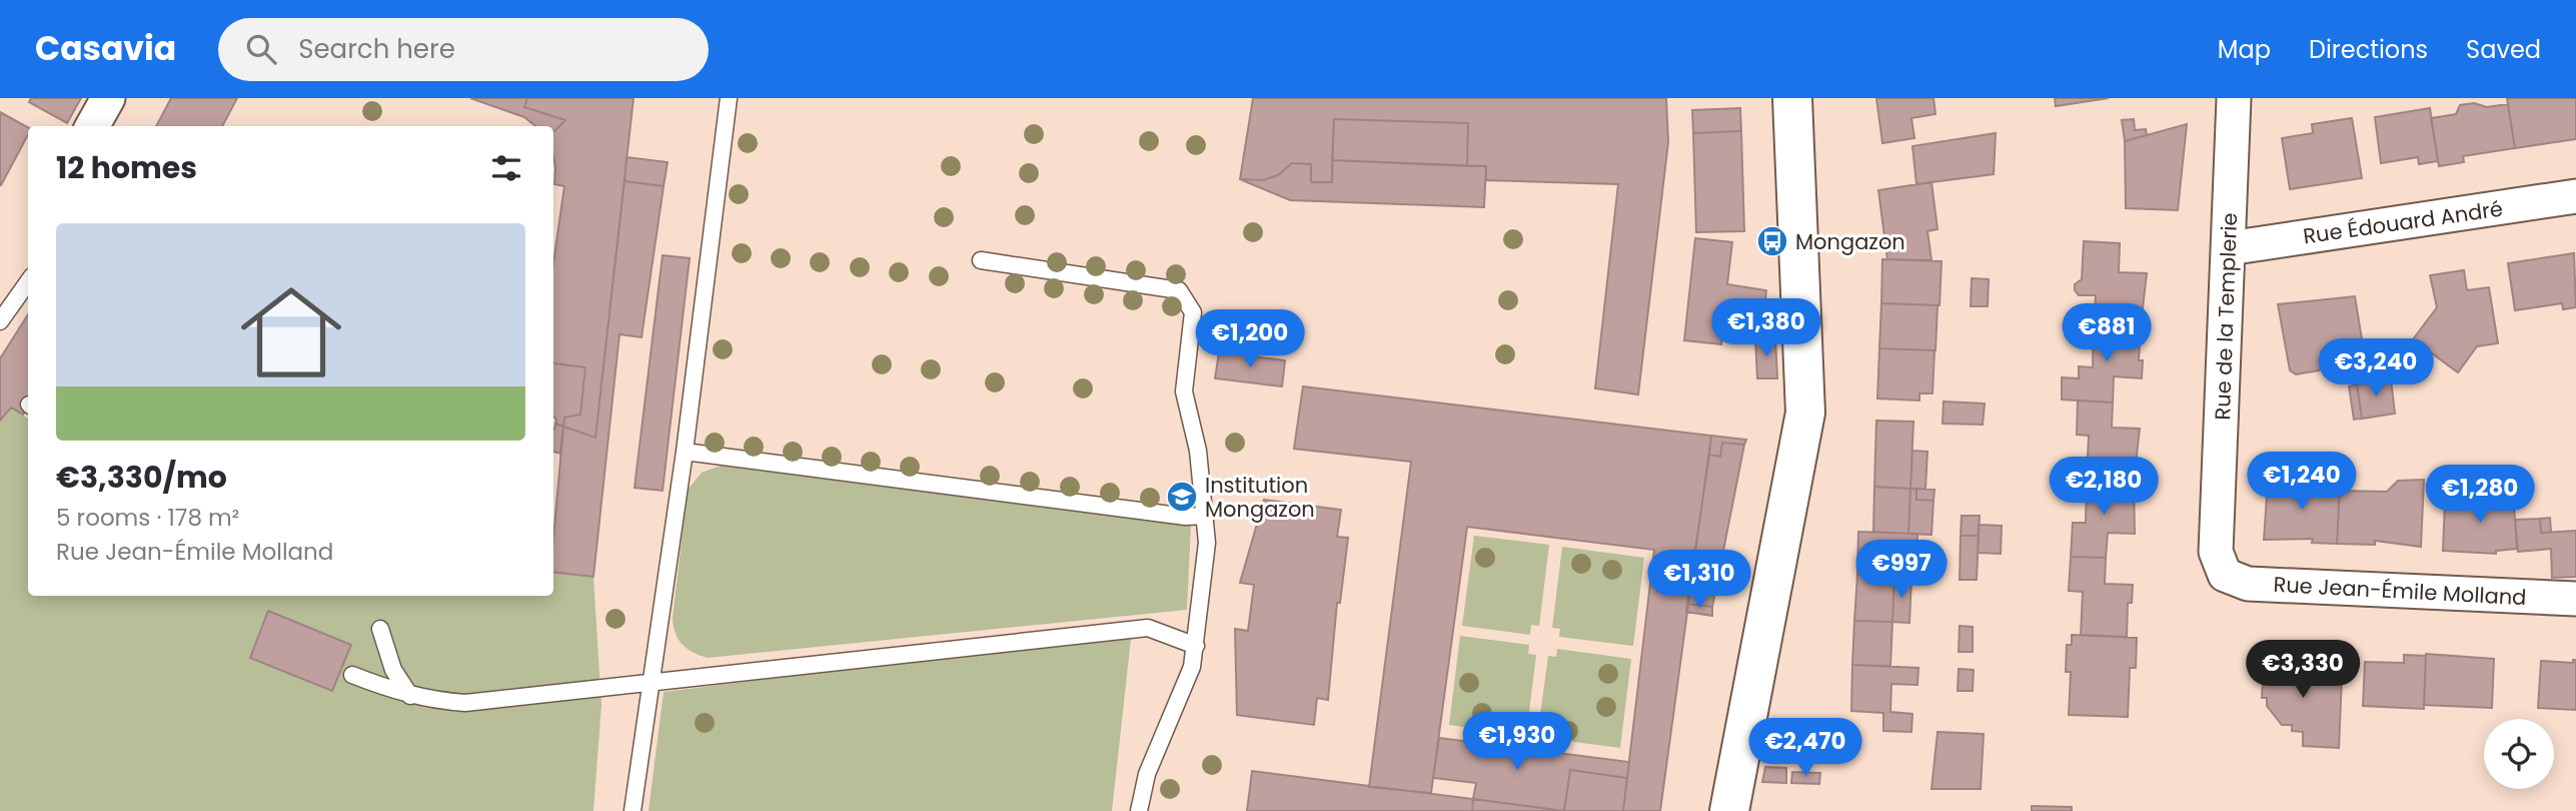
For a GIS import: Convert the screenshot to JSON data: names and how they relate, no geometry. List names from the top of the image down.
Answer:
{
  "streets": {
    "street": ["Rue Édouard André", "Rue de la Templerie", "Rue Jean-Émile Molland"]
  },
  "crossings": [
    ["Rue Édouard André", "Rue de la Templerie"],
    ["Rue de la Templerie", "Rue Jean-Émile Molland"]
  ],
  "places": {
    "bus stop": ["Mongazon"],
    "school or university": ["Institution Mongazon"]
  },
  "page": {
    "header": "Casavia",
    "search": "Search here",
    "nav": ["Map", "Directions", "Saved"],
    "heading": "12 homes",
    "list": [
      {
        "name": "€3,330/mo",
        "note": "5 rooms · 178 m² · Rue Jean-Émile Molland"
      }
    ],
    "price": [
      "€1,380",
      "€881",
      "€1,200",
      "€3,240",
      "€1,240",
      "€2,180",
      "€1,280",
      "€997",
      "€1,310",
      "€3,330",
      "€1,930",
      "€2,470"
    ]
  }
}
